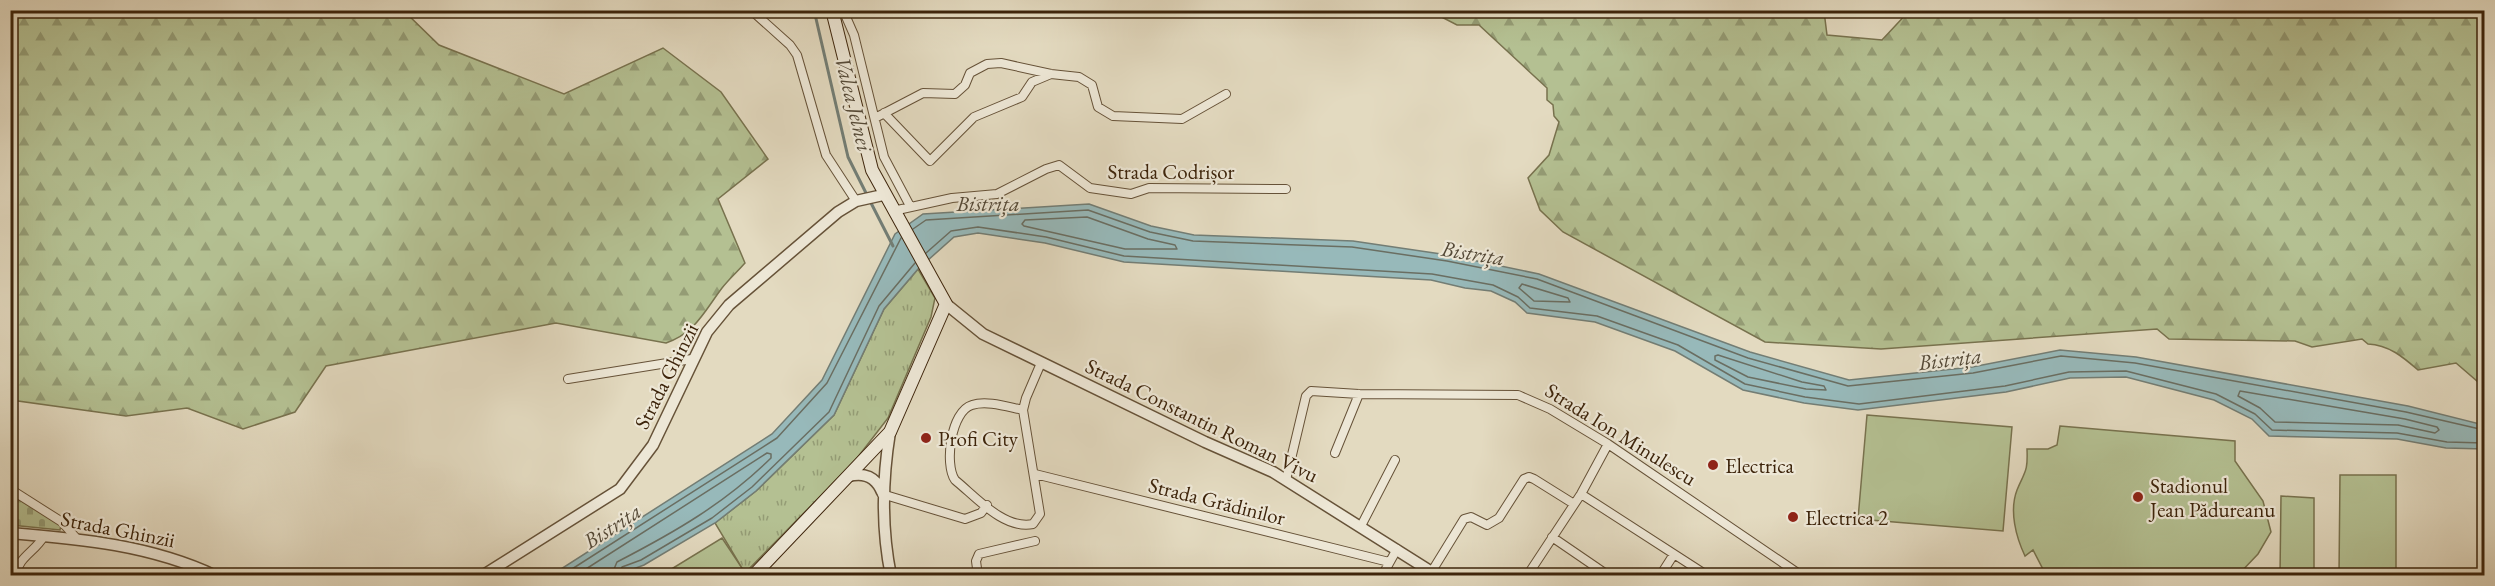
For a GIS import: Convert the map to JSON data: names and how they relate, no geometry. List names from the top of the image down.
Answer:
{
  "streets": {
    "street": [
      "Strada Codrișor",
      "Strada Ghinzii",
      "Strada Constantin Roman Vivu",
      "Strada Ion Minulescu",
      "Strada Grădinilor"
    ]
  },
  "crossings": [
    ["Strada Constantin Roman Vivu", "Strada Ion Minulescu"]
  ],
  "water": ["Valea Jelnei", "Bistrița"],
  "places": [
    "Profi City",
    "Electrica",
    "Stadionul Jean Pădureanu",
    "Electrica 2"
  ]
}
